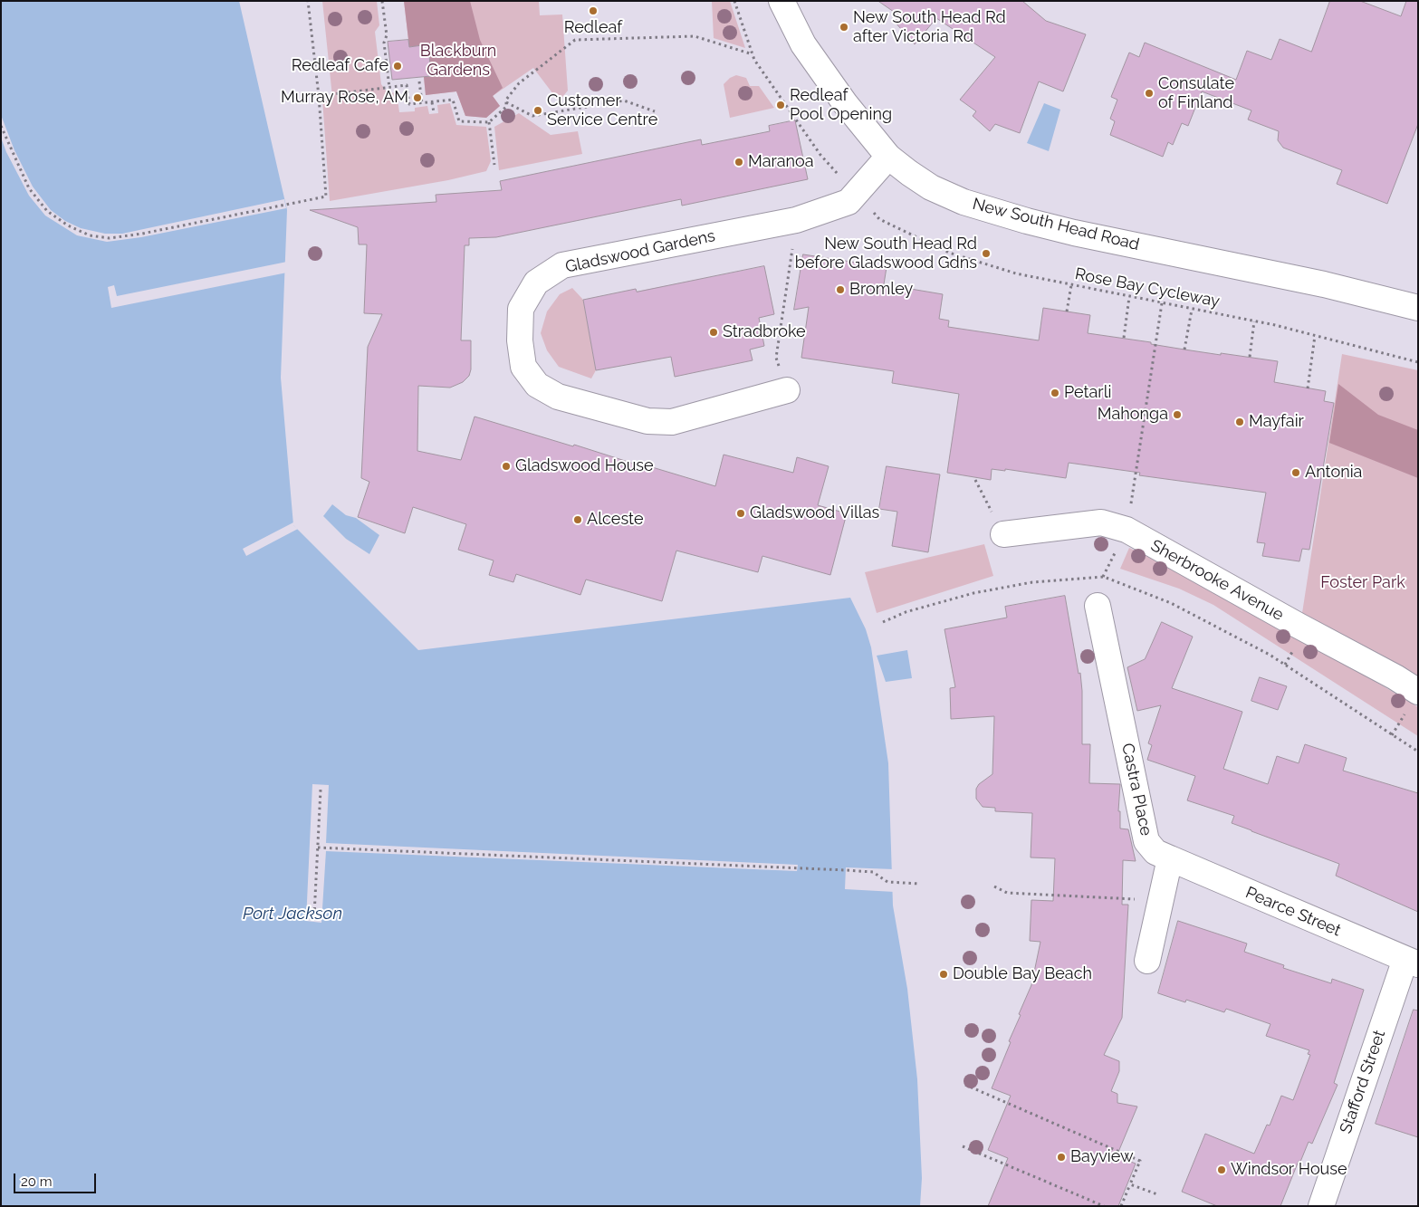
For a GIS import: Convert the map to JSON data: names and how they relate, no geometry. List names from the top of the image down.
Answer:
{
  "streets": {
    "street": [
      "New South Head Road",
      "Gladswood Gardens",
      "Sherbrooke Avenue",
      "Castra Place",
      "Pearce Street",
      "Stafford Street"
    ],
    "path": ["Rose Bay Cycleway"]
  },
  "crossings": [
    ["New South Head Road", "Gladswood Gardens"],
    ["Castra Place", "Pearce Street"],
    ["Pearce Street", "Stafford Street"]
  ],
  "water": ["Port Jackson"],
  "parks": ["Blackburn Gardens", "Foster Park"],
  "places": [
    "Redleaf",
    "New South Head Rd after Victoria Rd",
    "Redleaf Cafe",
    "Consulate of Finland",
    "Murray Rose, AM",
    "Redleaf Pool Opening",
    "Customer Service Centre",
    "Maranoa",
    "New South Head Rd before Gladswood Gdns",
    "Bromley",
    "Stradbroke",
    "Petarli",
    "Mahonga",
    "Mayfair",
    "Gladswood House",
    "Antonia",
    "Gladswood Villas",
    "Alceste",
    "Double Bay Beach",
    "Bayview",
    "Windsor House"
  ],
  "scale_bar": "20 m"
}
